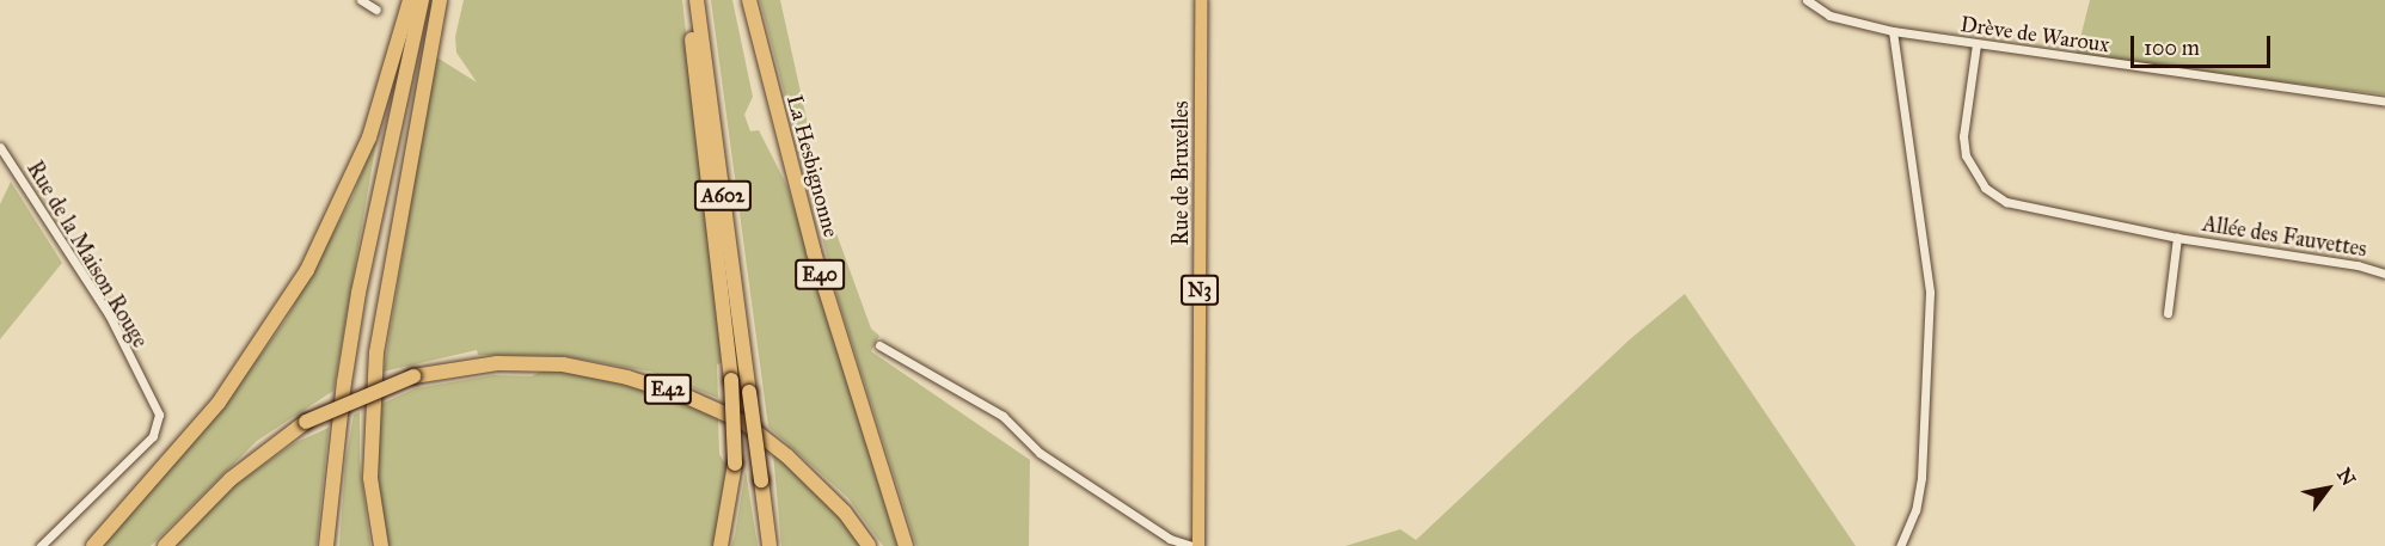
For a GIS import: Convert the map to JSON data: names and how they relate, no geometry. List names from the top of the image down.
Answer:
{
  "streets": {
    "highway": [
      "La Hesbignonne",
      "A602",
      "E40",
      "E42"
    ],
    "main road": ["Rue de Bruxelles", "N3"],
    "street": ["Drève de Waroux", "Allée des Fauvettes", "Rue de la Maison Rouge"]
  },
  "crossings": [
    ["Drève de Waroux", "Allée des Fauvettes"]
  ],
  "scale_bar": "100 m",
  "north": "top right"
}
